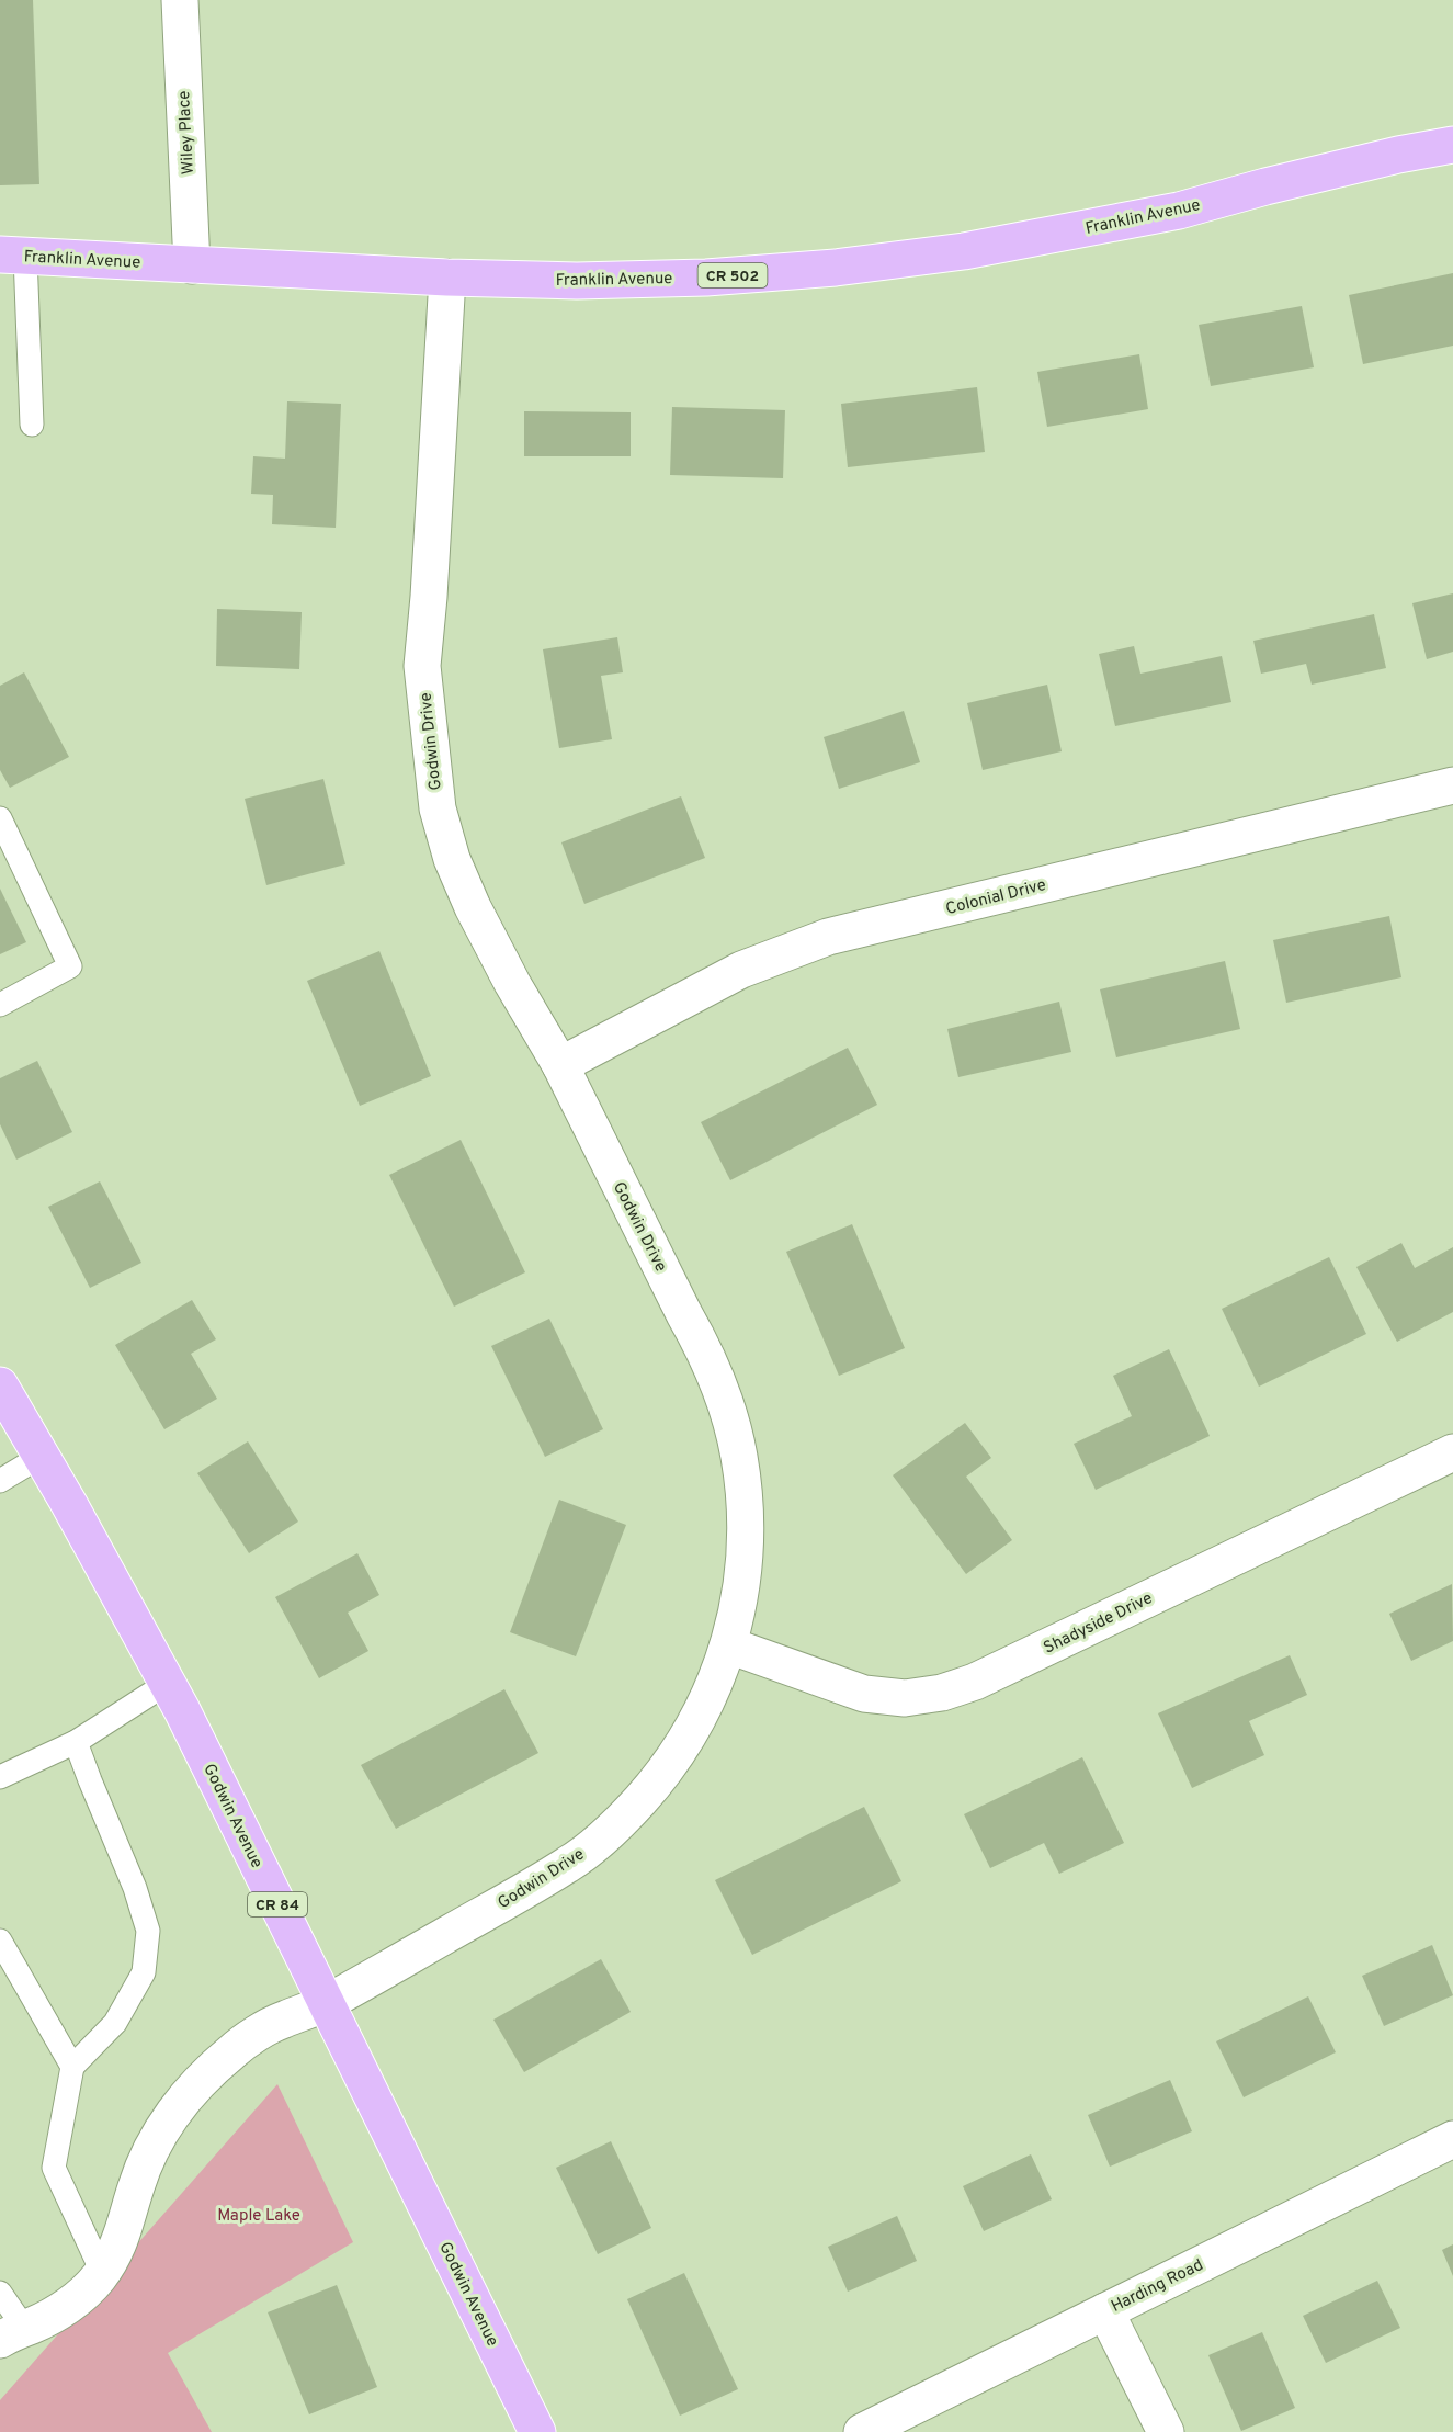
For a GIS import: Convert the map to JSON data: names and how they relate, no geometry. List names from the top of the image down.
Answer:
{
  "streets": {
    "main road": [
      "Franklin Avenue",
      "CR 502",
      "Godwin Avenue",
      "CR 84"
    ],
    "street": [
      "Wiley Place",
      "Godwin Drive",
      "Colonial Drive",
      "Shadyside Drive",
      "Harding Road"
    ]
  },
  "crossings": [
    ["Wiley Place", "Franklin Avenue"],
    ["Franklin Avenue", "Godwin Drive"],
    ["Godwin Drive", "Colonial Drive"],
    ["Godwin Drive", "Shadyside Drive"],
    ["Godwin Drive", "Godwin Avenue"]
  ],
  "parks": ["Maple Lake"]
}
